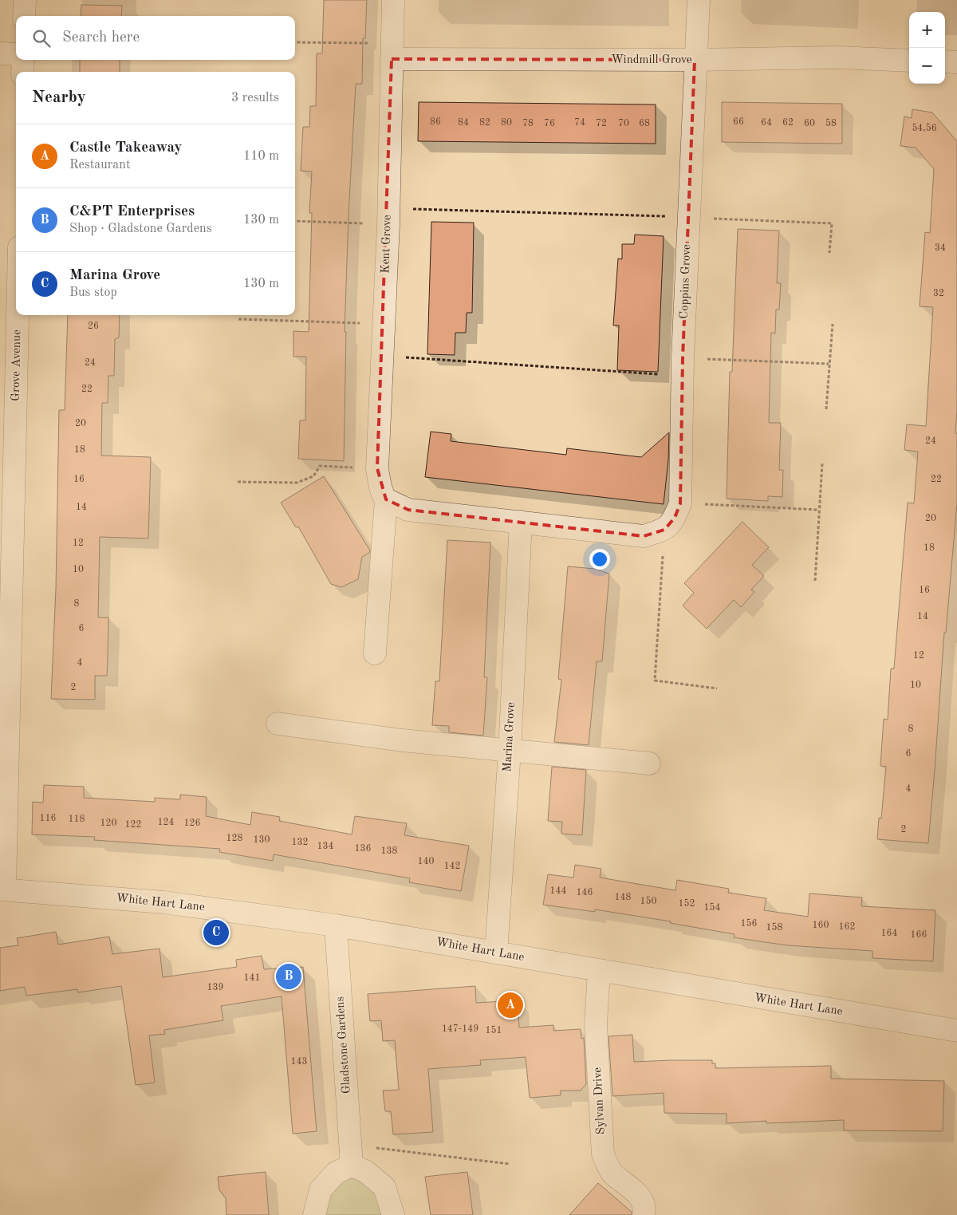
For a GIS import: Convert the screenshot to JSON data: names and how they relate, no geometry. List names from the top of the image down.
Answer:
{
  "streets": {
    "street": [
      "Windmill Grove",
      "Kent Grove",
      "Coppins Grove",
      "Grove Avenue",
      "Marina Grove",
      "White Hart Lane",
      "Gladstone Gardens",
      "Sylvan Drive"
    ]
  },
  "crossings": [
    ["Windmill Grove", "Kent Grove"],
    ["Windmill Grove", "Coppins Grove"],
    ["Grove Avenue", "White Hart Lane"],
    ["Marina Grove", "White Hart Lane"],
    ["White Hart Lane", "Gladstone Gardens"],
    ["White Hart Lane", "Sylvan Drive"]
  ],
  "house_numbers": [
    "86",
    "66",
    "84",
    "82",
    "80",
    "74",
    "64",
    "62",
    "78",
    "76",
    "72",
    "70",
    "68",
    "60",
    "58",
    "54,56",
    "34",
    "32",
    "26",
    "24",
    "22",
    "20",
    "24",
    "18",
    "16",
    "22",
    "14",
    "20",
    "12",
    "18",
    "10",
    "16",
    "8",
    "14",
    "6",
    "12",
    "4",
    "10",
    "2",
    "8",
    "6",
    "4",
    "116",
    "118",
    "124",
    "120",
    "126",
    "122",
    "2",
    "128",
    "130",
    "132",
    "134",
    "136",
    "138",
    "140",
    "142",
    "144",
    "146",
    "148",
    "150",
    "152",
    "154",
    "156",
    "160",
    "162",
    "158",
    "164",
    "166",
    "141",
    "139",
    "147-149",
    "151",
    "143"
  ],
  "page": {
    "map_buttons": ["+", "−"],
    "search": "Search here",
    "heading": ["Nearby", "3 results"],
    "list": [
      {
        "mark": "A",
        "name": "Castle Takeaway",
        "note": "Restaurant",
        "value": "110 m"
      },
      {
        "mark": "B",
        "name": "C&PT Enterprises",
        "note": "Shop · Gladstone Gardens",
        "value": "130 m"
      },
      {
        "mark": "C",
        "name": "Marina Grove",
        "note": "Bus stop",
        "value": "130 m"
      }
    ],
    "pins": ["C", "B", "A"]
  }
}
